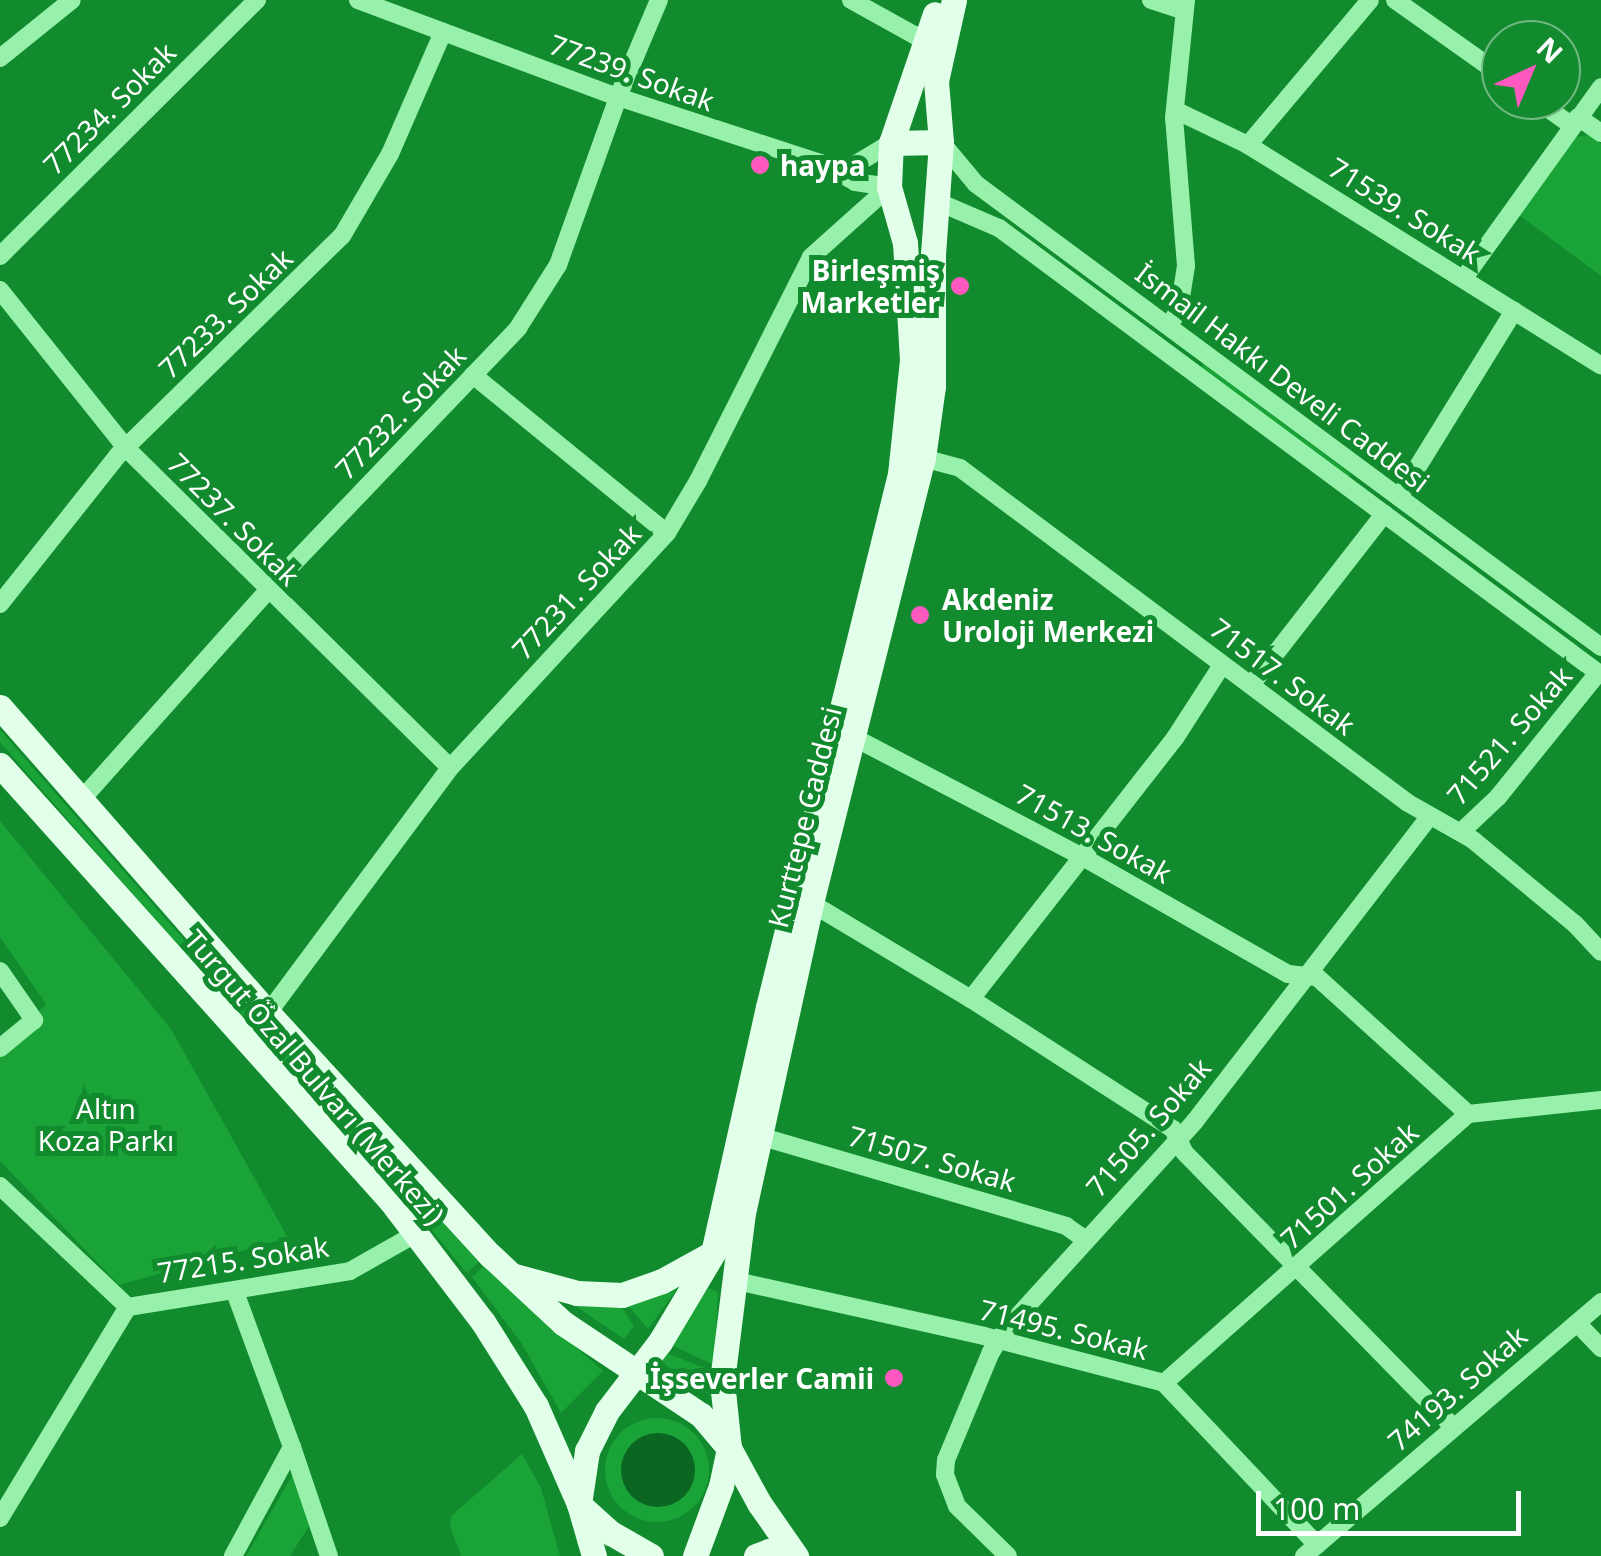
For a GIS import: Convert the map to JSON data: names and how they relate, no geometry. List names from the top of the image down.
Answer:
{
  "streets": {
    "main road": ["Kurttepe Caddesi", "Turgut Özal Bulvarı (Merkezi)"],
    "street": [
      "77239. Sokak",
      "77234. Sokak",
      "71539. Sokak",
      "77233. Sokak",
      "İsmail Hakkı Develi Caddesi",
      "77232. Sokak",
      "77237. Sokak",
      "77231. Sokak",
      "71517. Sokak",
      "71521. Sokak",
      "71513. Sokak",
      "71505. Sokak",
      "71507. Sokak",
      "71501. Sokak",
      "77215. Sokak",
      "71495. Sokak",
      "74193. Sokak"
    ]
  },
  "crossings": [
    ["77239. Sokak", "77233. Sokak"],
    ["77239. Sokak", "77232. Sokak"],
    ["77239. Sokak", "77231. Sokak"],
    ["77239. Sokak", "Kurttepe Caddesi"],
    ["77233. Sokak", "77237. Sokak"],
    ["İsmail Hakkı Develi Caddesi", "71521. Sokak"],
    ["İsmail Hakkı Develi Caddesi", "Kurttepe Caddesi"],
    ["77232. Sokak", "77237. Sokak"],
    ["77232. Sokak", "Turgut Özal Bulvarı (Merkezi)"],
    ["77237. Sokak", "77231. Sokak"],
    ["77231. Sokak", "Kurttepe Caddesi"],
    ["77231. Sokak", "Turgut Özal Bulvarı (Merkezi)"],
    ["71517. Sokak", "71521. Sokak"],
    ["71517. Sokak", "Kurttepe Caddesi"],
    ["71517. Sokak", "71505. Sokak"],
    ["Kurttepe Caddesi", "71513. Sokak"],
    ["Kurttepe Caddesi", "Turgut Özal Bulvarı (Merkezi)"],
    ["Kurttepe Caddesi", "71507. Sokak"],
    ["Kurttepe Caddesi", "71495. Sokak"],
    ["71513. Sokak", "71505. Sokak"],
    ["71513. Sokak", "71501. Sokak"],
    ["Turgut Özal Bulvarı (Merkezi)", "77215. Sokak"],
    ["71505. Sokak", "71507. Sokak"],
    ["71505. Sokak", "71495. Sokak"],
    ["71501. Sokak", "71495. Sokak"],
    ["71495. Sokak", "74193. Sokak"]
  ],
  "parks": ["Altın Koza Parkı"],
  "places": [
    "haypa",
    "Birleşmiş Marketler",
    "Akdeniz Uroloji Merkezi",
    "İşseverler Camii"
  ],
  "scale_bar": "100 m",
  "north": "top right"
}
